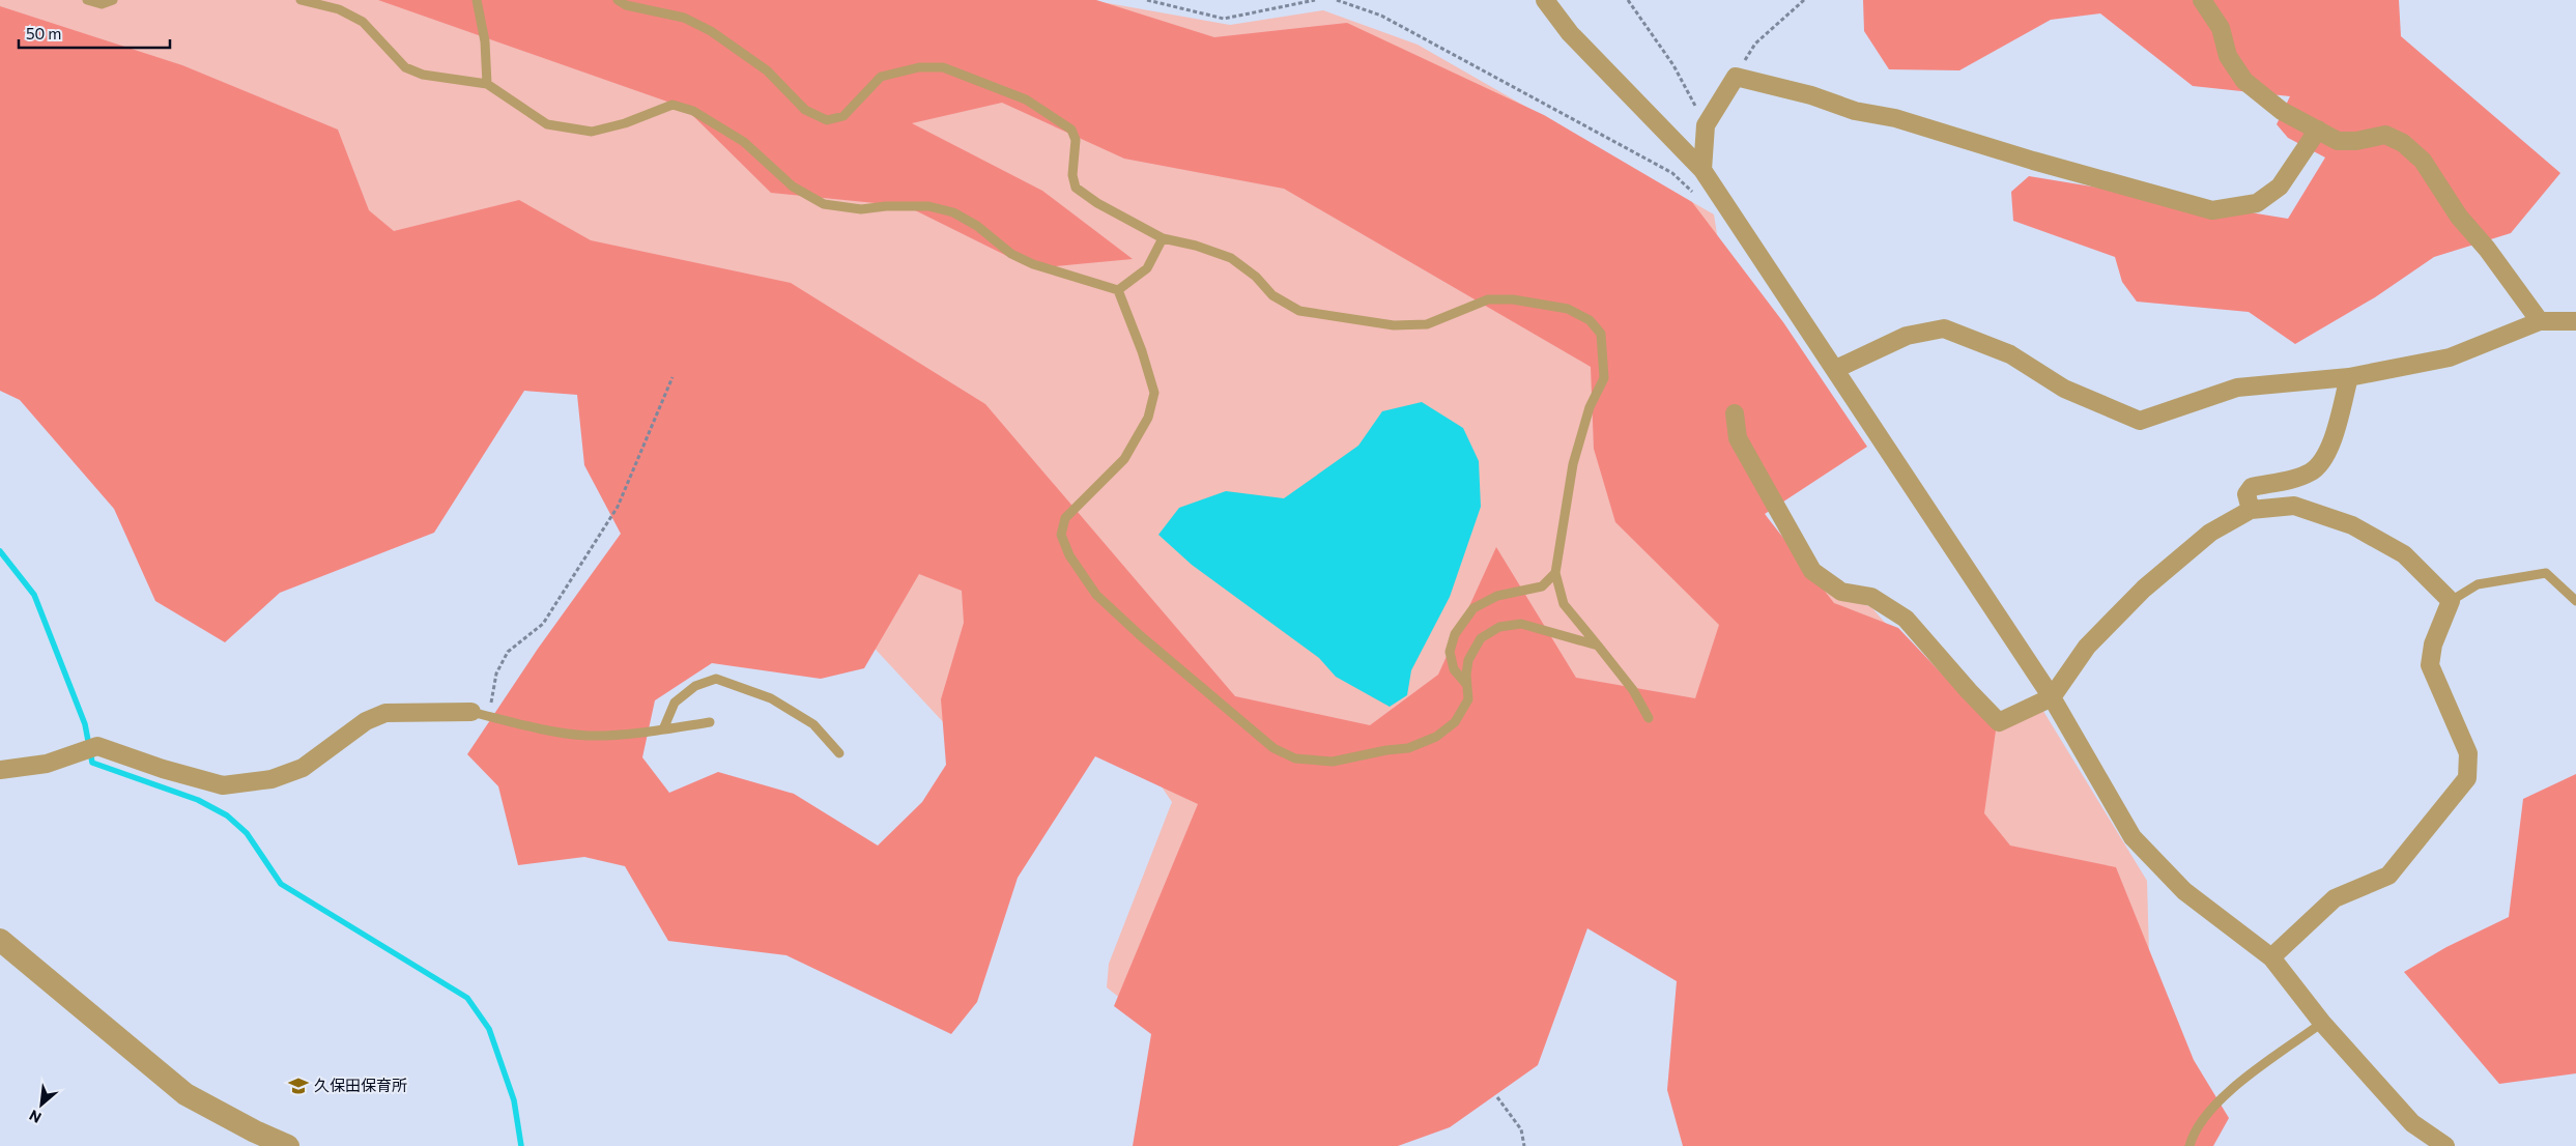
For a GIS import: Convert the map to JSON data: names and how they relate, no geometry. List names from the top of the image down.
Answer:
{
  "places": {
    "school or university": ["久保田保育所"]
  },
  "scale_bar": "50 m",
  "north": "bottom left"
}
